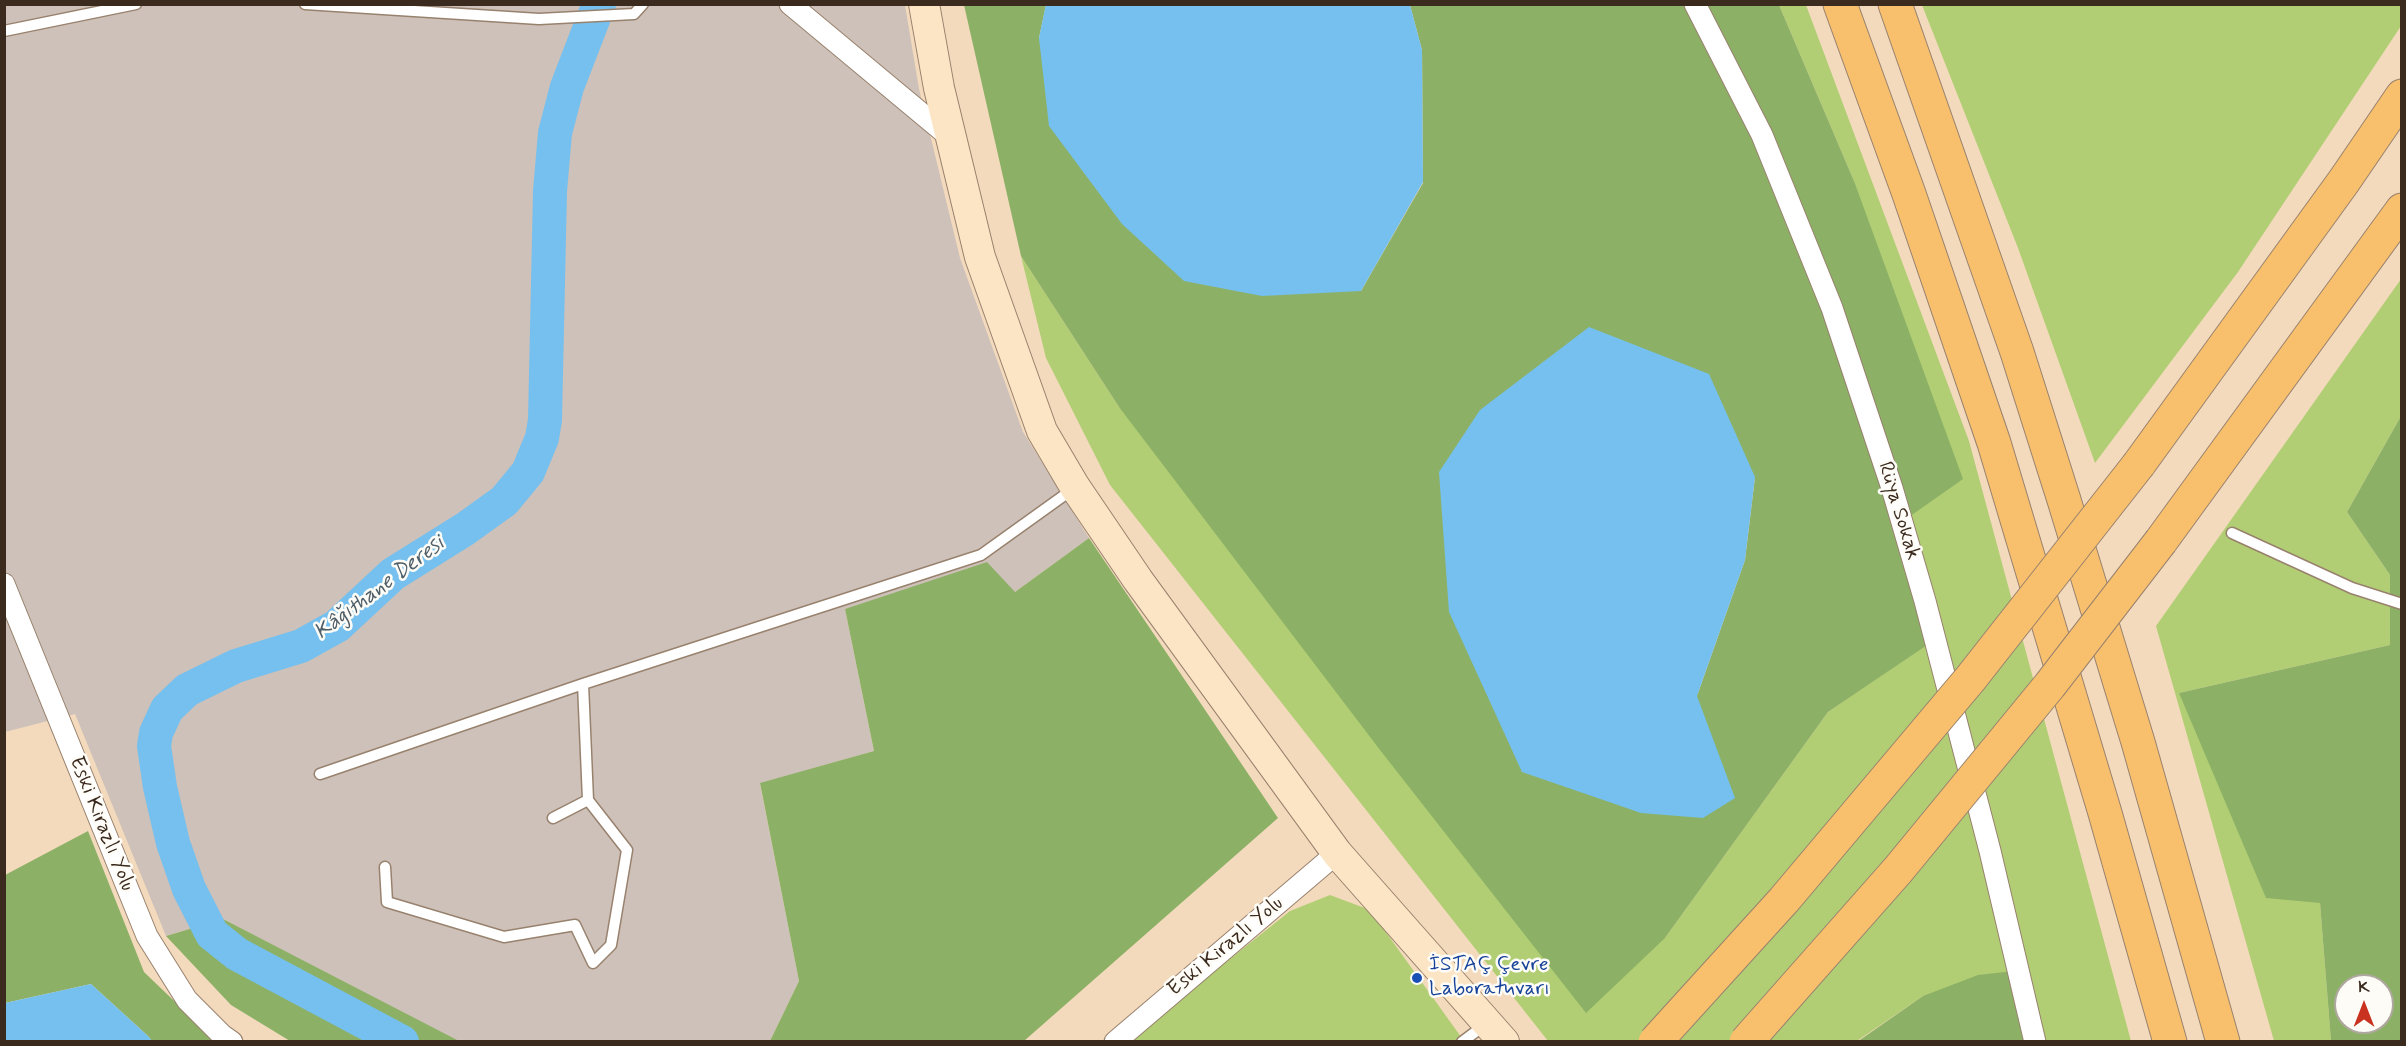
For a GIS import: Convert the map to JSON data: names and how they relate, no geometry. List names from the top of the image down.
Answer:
{
  "streets": {
    "street": ["Rüya Sokak", "Eski Kirazlı Yolu"]
  },
  "water": ["Kâğıthane Deresi"],
  "places": ["İSTAÇ Çevre Laboratuvarı"],
  "north": "top"
}
